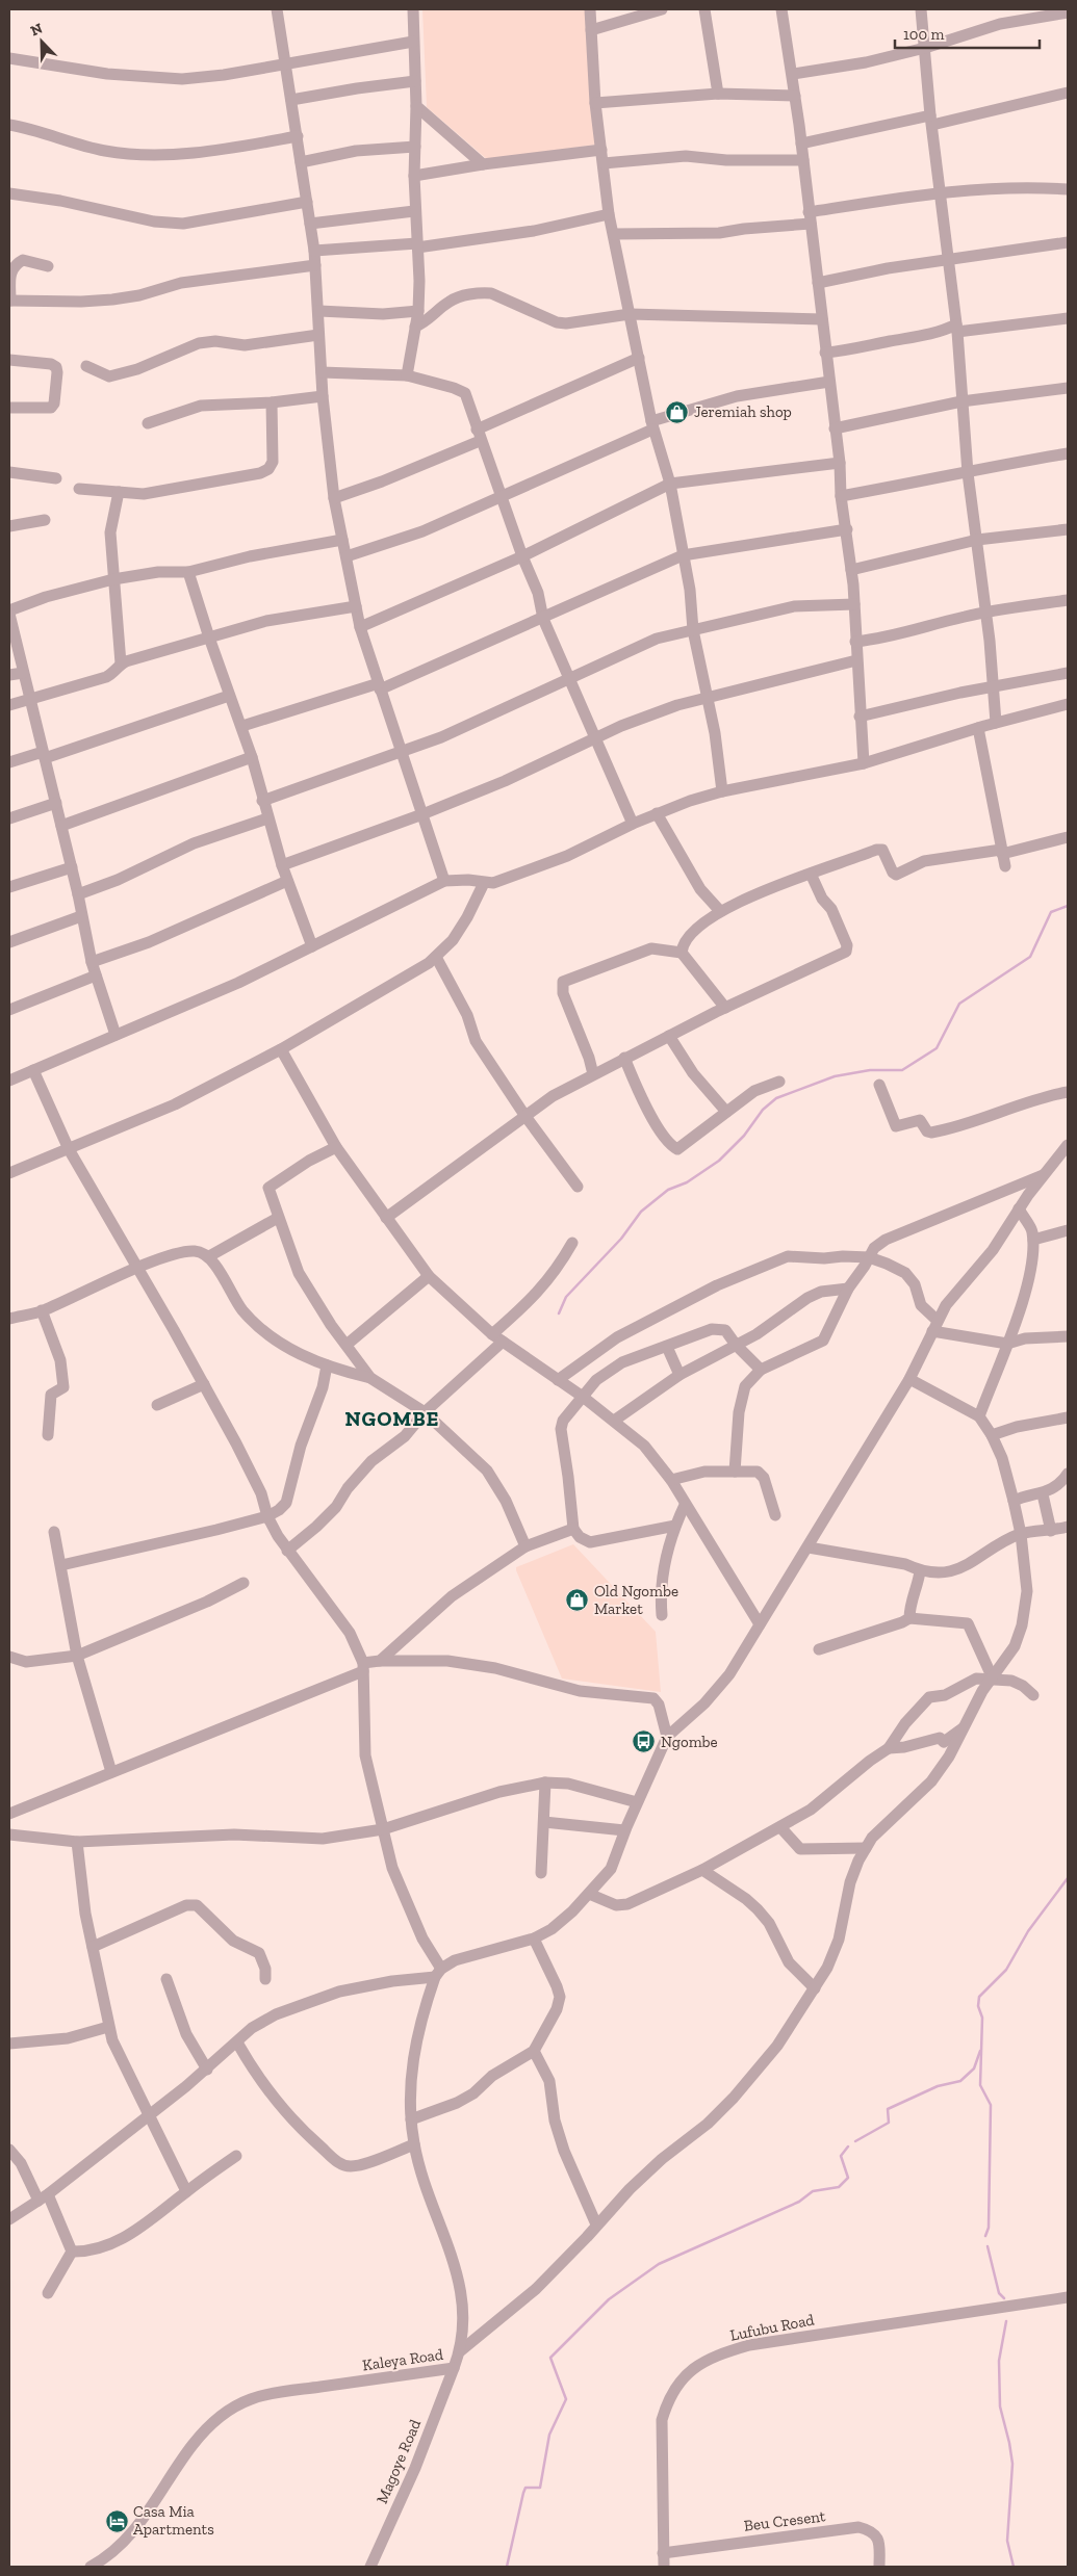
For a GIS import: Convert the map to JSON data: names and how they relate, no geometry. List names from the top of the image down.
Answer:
{
  "streets": {
    "street": [
      "Lufubu Road",
      "Kaleya Road",
      "Magoye Road",
      "Beu Cresent"
    ]
  },
  "crossings": [
    ["Lufubu Road", "Beu Cresent"],
    ["Kaleya Road", "Magoye Road"]
  ],
  "districts": ["NGOMBE"],
  "places": {
    "shop": ["Jeremiah shop", "Old Ngombe Market"],
    "bus stop": ["Ngombe"],
    "hotel": ["Casa Mia Apartments"]
  },
  "scale_bar": "100 m",
  "north": "top left"
}
